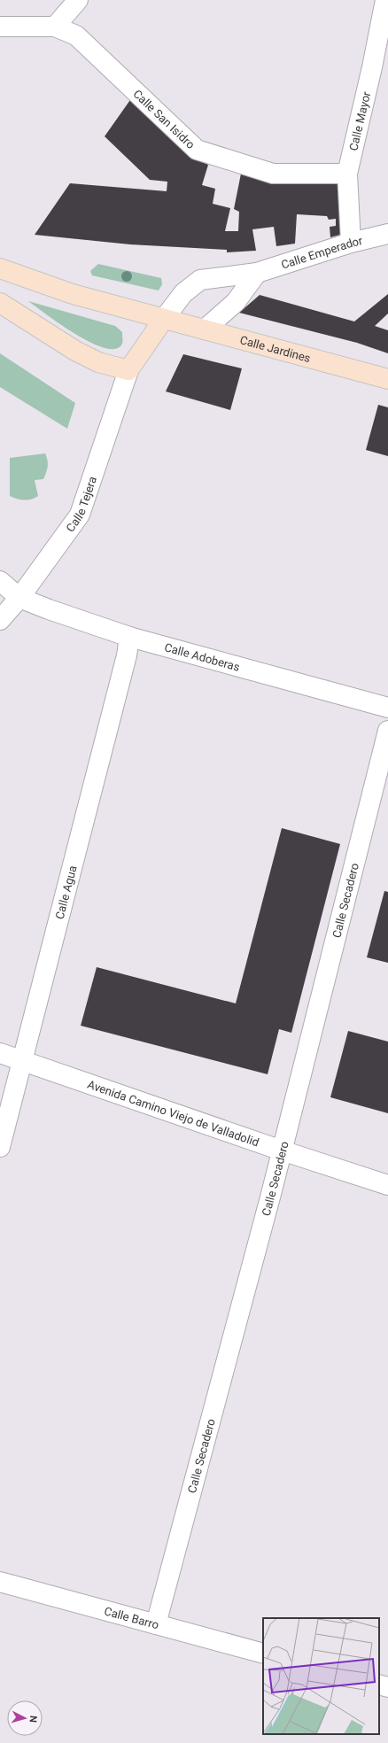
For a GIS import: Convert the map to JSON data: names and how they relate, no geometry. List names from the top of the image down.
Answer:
{
  "streets": {
    "main road": ["Calle Jardines"],
    "street": [
      "Calle San Isidro",
      "Calle Mayor",
      "Calle Emperador",
      "Calle Tejera",
      "Calle Adoberas",
      "Calle Agua",
      "Calle Secadero",
      "Avenida Camino Viejo de Valladolid",
      "Calle Barro"
    ]
  },
  "crossings": [
    ["Calle San Isidro", "Calle Mayor"],
    ["Calle Mayor", "Calle Emperador"],
    ["Calle Emperador", "Calle Jardines"],
    ["Calle Tejera", "Calle Adoberas"],
    ["Calle Adoberas", "Calle Agua"],
    ["Calle Agua", "Avenida Camino Viejo de Valladolid"],
    ["Calle Secadero", "Avenida Camino Viejo de Valladolid"],
    ["Calle Secadero", "Calle Barro"]
  ],
  "north": "right"
}
